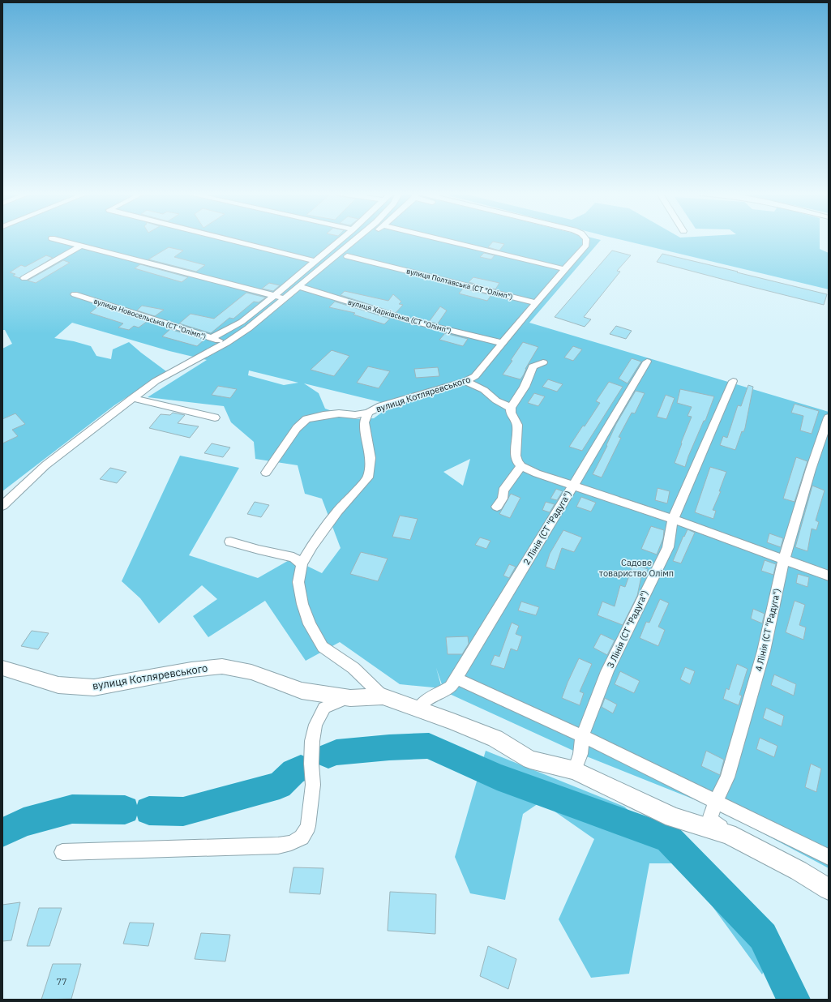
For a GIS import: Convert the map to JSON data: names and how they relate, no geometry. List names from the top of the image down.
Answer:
{
  "streets": {
    "street": [
      "вулиця Полтавська (СТ \"Олімп\")",
      "вулиця Харківська (СТ \"Олімп\")",
      "вулиця Новосельська (СТ \"Олімп\")",
      "вулиця Котляревського",
      "2 Лінія (СТ \"Радуга\")",
      "З Лінія (СТ \"Радуга\")",
      "4 Лінія (СТ \"Радуга\")"
    ]
  },
  "crossings": [
    ["вулиця Полтавська (СТ \"Олімп\")", "вулиця Котляревського"],
    ["вулиця Харківська (СТ \"Олімп\")", "вулиця Котляревського"]
  ],
  "parks": ["Садове товариство Олімп"],
  "house_numbers": ["77"]
}
